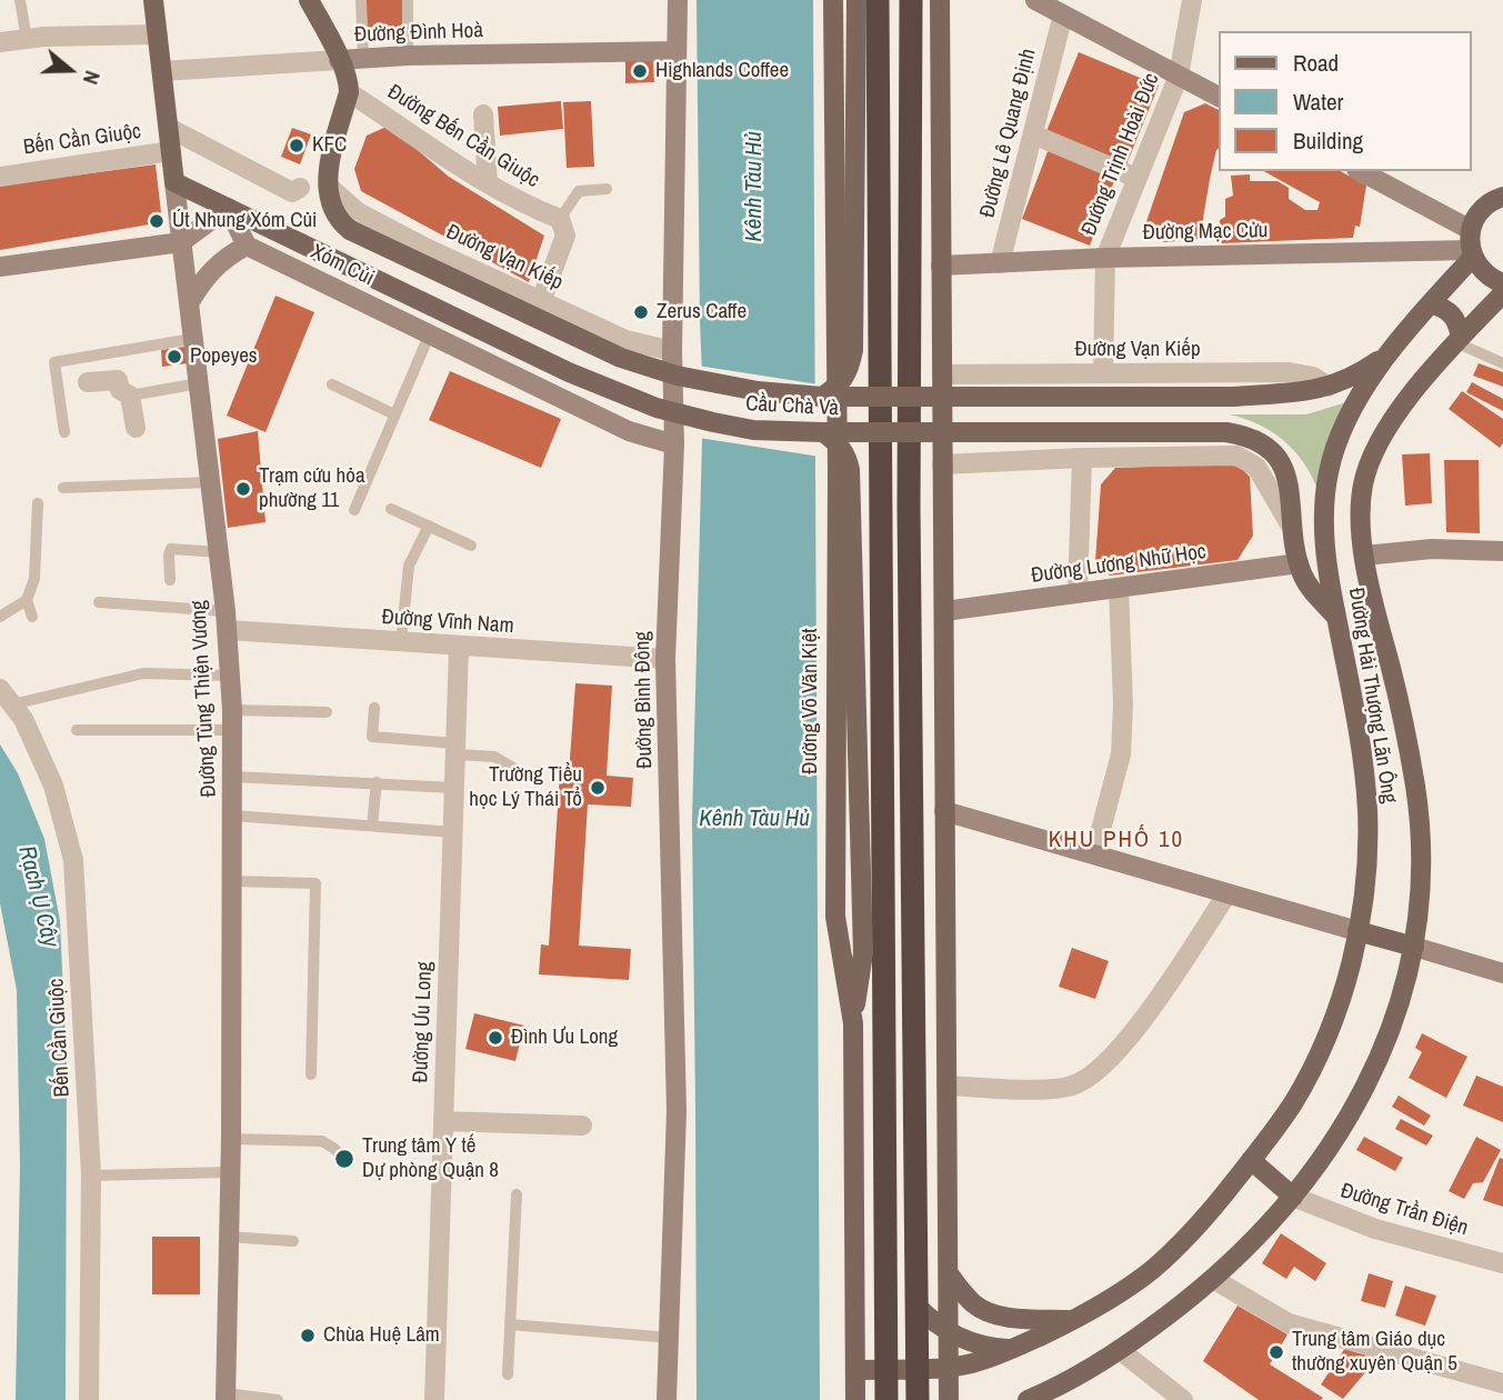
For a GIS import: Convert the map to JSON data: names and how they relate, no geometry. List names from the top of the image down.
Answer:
{
  "streets": {
    "main road": [
      "Cầu Chà Và",
      "Đường Hải Thượng Lãn Ông",
      "Đường Tùng Thiện Vương",
      "Đường Võ Văn Kiệt"
    ],
    "street": [
      "Đường Đình Hoà",
      "Đường Lê Quang Định",
      "Đường Bến Cần Giuộc",
      "Bến Cần Giuộc",
      "Đường Trịnh Hoài Đức",
      "Đường Mạc Cửu",
      "Đường Vạn Kiếp",
      "Xóm Củi",
      "Đường Lương Nhữ Học",
      "Đường Vĩnh Nam",
      "Đường Bình Đông",
      "Đường Ưu Long",
      "Đường Trần Điện"
    ]
  },
  "crossings": [
    ["Đường Đình Hoà", "Đường Tùng Thiện Vương"],
    ["Đường Đình Hoà", "Đường Bình Đông"],
    ["Đường Lê Quang Định", "Đường Mạc Cửu"],
    ["Bến Cần Giuộc", "Đường Tùng Thiện Vương"],
    ["Đường Trịnh Hoài Đức", "Đường Mạc Cửu"],
    ["Đường Trịnh Hoài Đức", "Đường Vạn Kiếp"],
    ["Đường Mạc Cửu", "Đường Hải Thượng Lãn Ông"],
    ["Đường Vạn Kiếp", "Cầu Chà Và"],
    ["Đường Vạn Kiếp", "Đường Bình Đông"],
    ["Xóm Củi", "Đường Bình Đông"],
    ["Cầu Chà Và", "Đường Lương Nhữ Học"],
    ["Cầu Chà Và", "Đường Hải Thượng Lãn Ông"],
    ["Cầu Chà Và", "Đường Tùng Thiện Vương"],
    ["Đường Vĩnh Nam", "Đường Tùng Thiện Vương"],
    ["Đường Vĩnh Nam", "Đường Bình Đông"],
    ["Đường Vĩnh Nam", "Đường Ưu Long"],
    ["Đường Hải Thượng Lãn Ông", "Đường Võ Văn Kiệt"],
    ["Đường Hải Thượng Lãn Ông", "Đường Trần Điện"]
  ],
  "districts": ["KHU PHỐ 10"],
  "water": ["Kênh Tàu Hủ", "Rạch Ụ Cây"],
  "places": [
    "Highlands Coffee",
    "KFC",
    "Út Nhung Xóm Củi",
    "Zerus Caffe",
    "Popeyes",
    "Trạm cứu hỏa phường 11",
    "Trường Tiểu học Lý Thái Tổ",
    "Đình Ưu Long",
    "Trung tâm Y tế Dự phòng Quận 8",
    "Chùa Huệ Lâm",
    "Trung tâm Giáo dục thường xuyên Quận 5"
  ],
  "legend": ["Road", "Water", "Building"],
  "north": "right"
}
